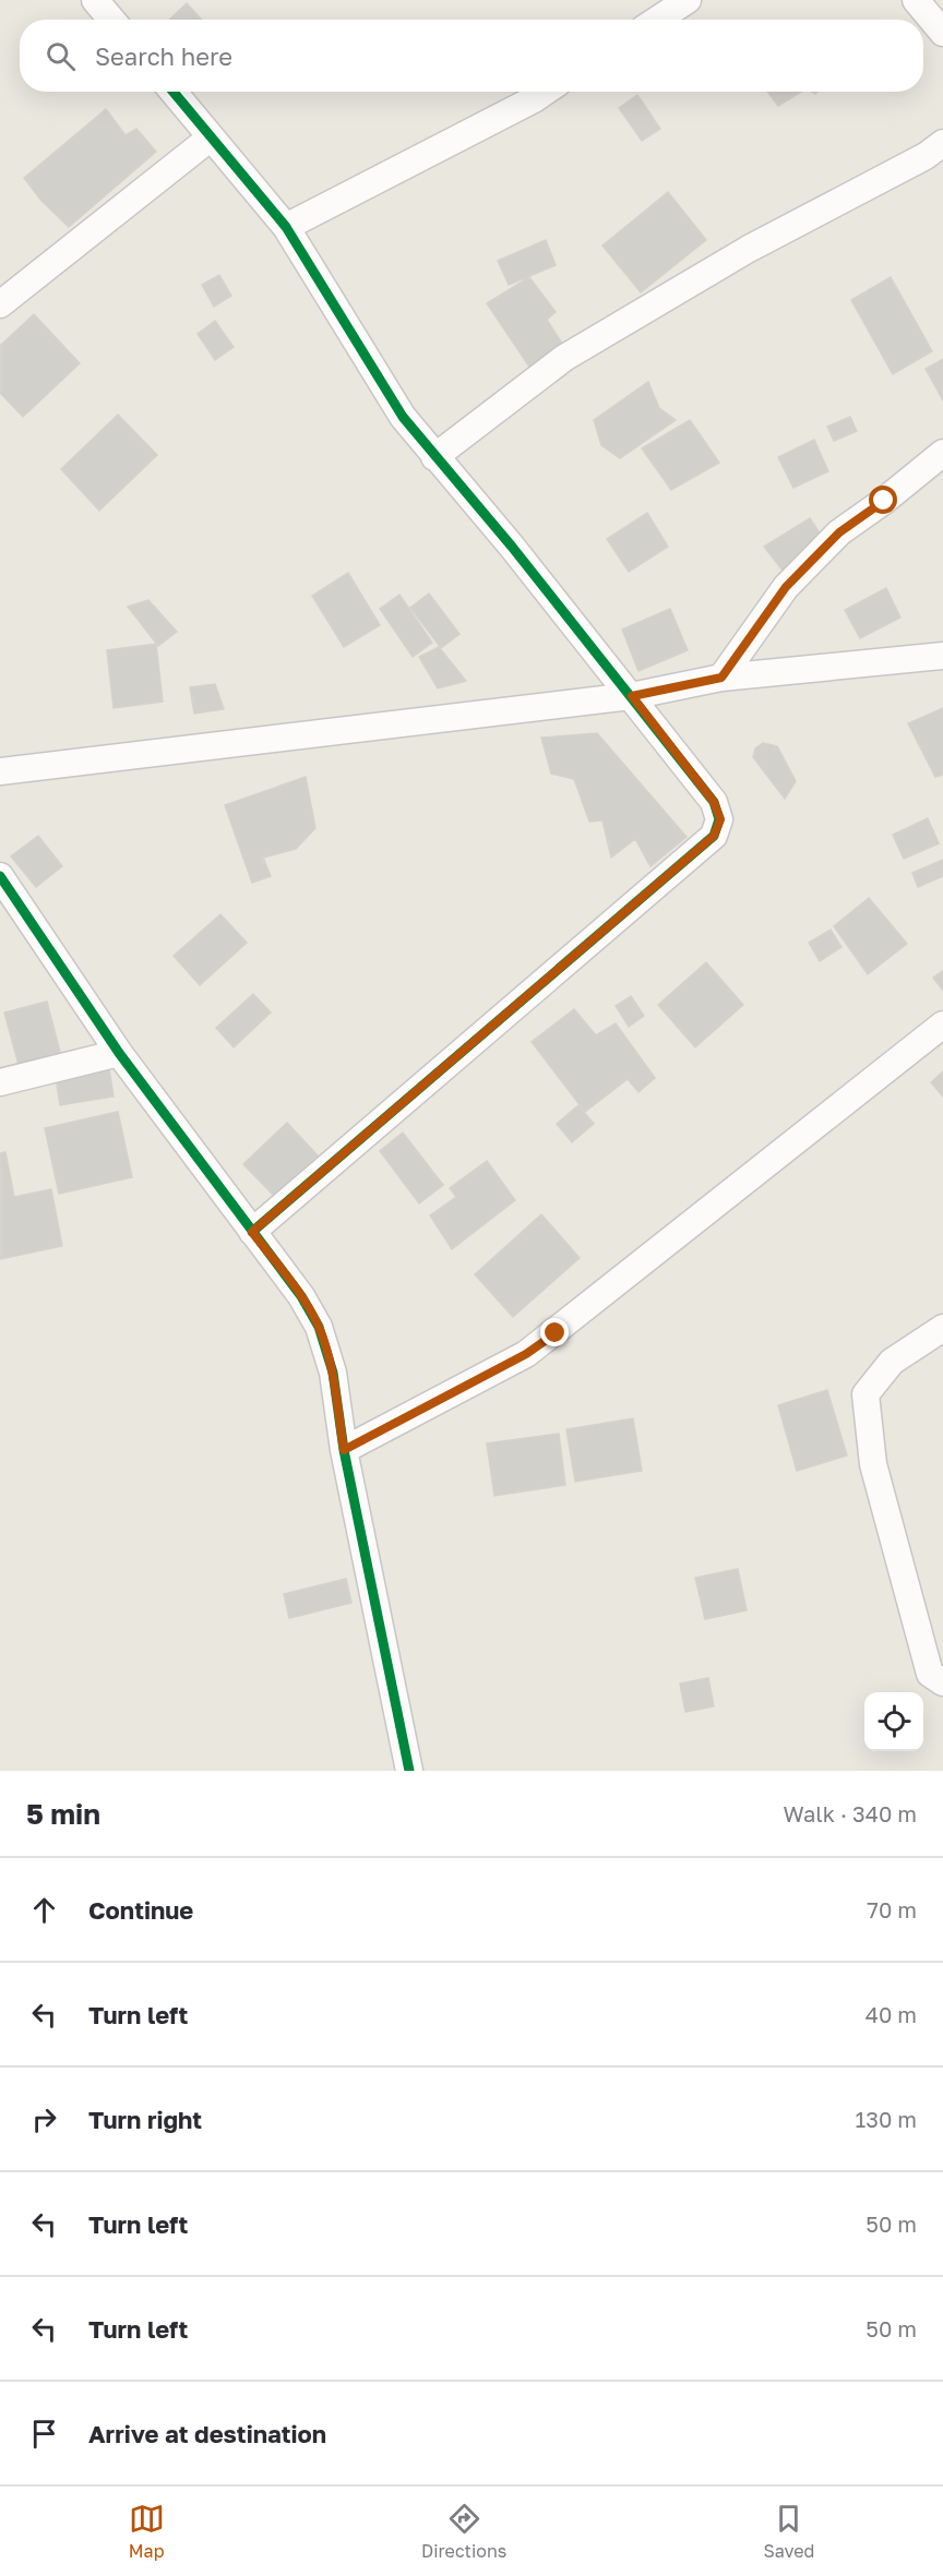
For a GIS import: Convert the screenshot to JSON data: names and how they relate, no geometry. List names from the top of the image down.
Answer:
{
  "page": {
    "search": "Search here",
    "heading": ["5 min", "Walk · 340 m"],
    "list": [
      ["Continue", "70 m"],
      ["Turn left", "40 m"],
      ["Turn right", "130 m"],
      ["Turn left", "50 m"],
      ["Turn left", "50 m"],
      "Arrive at destination"
    ],
    "nav": ["Map", "Directions", "Saved"]
  }
}
